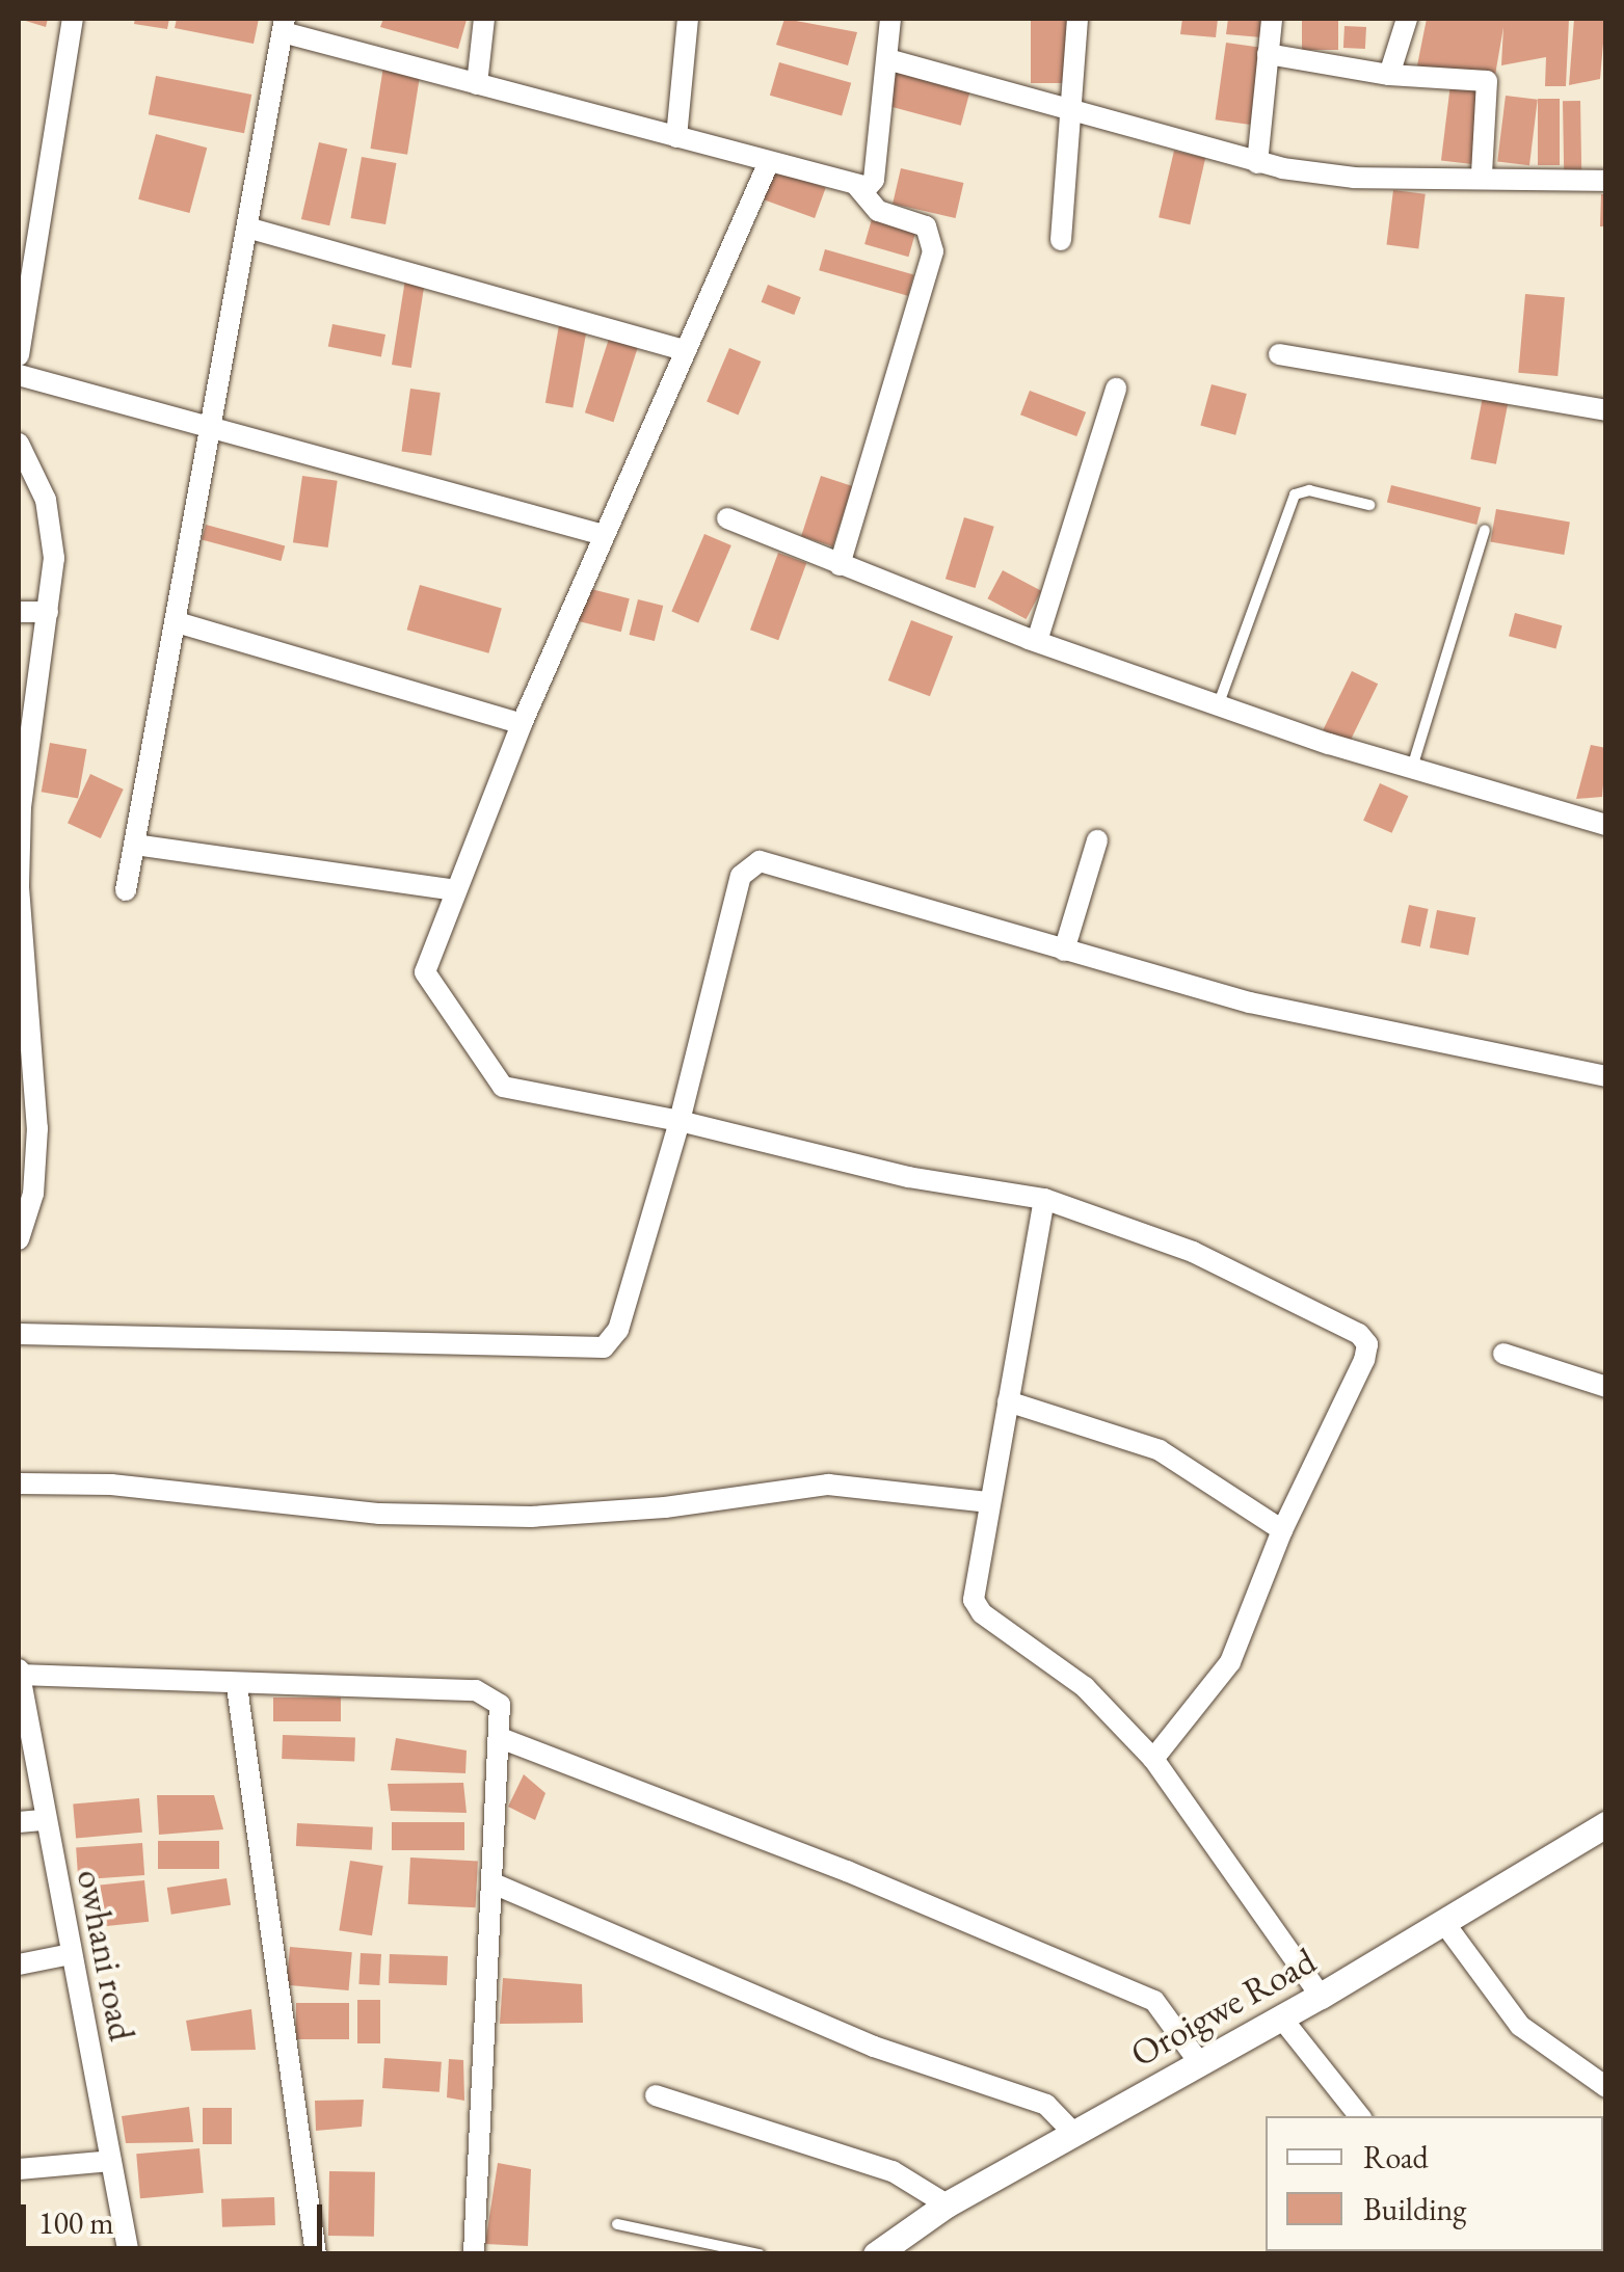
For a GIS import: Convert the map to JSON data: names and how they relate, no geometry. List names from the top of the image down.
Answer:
{
  "streets": {
    "street": ["owhani road", "Oroigwe Road"]
  },
  "legend": ["Road", "Building"],
  "scale_bar": "100 m"
}
